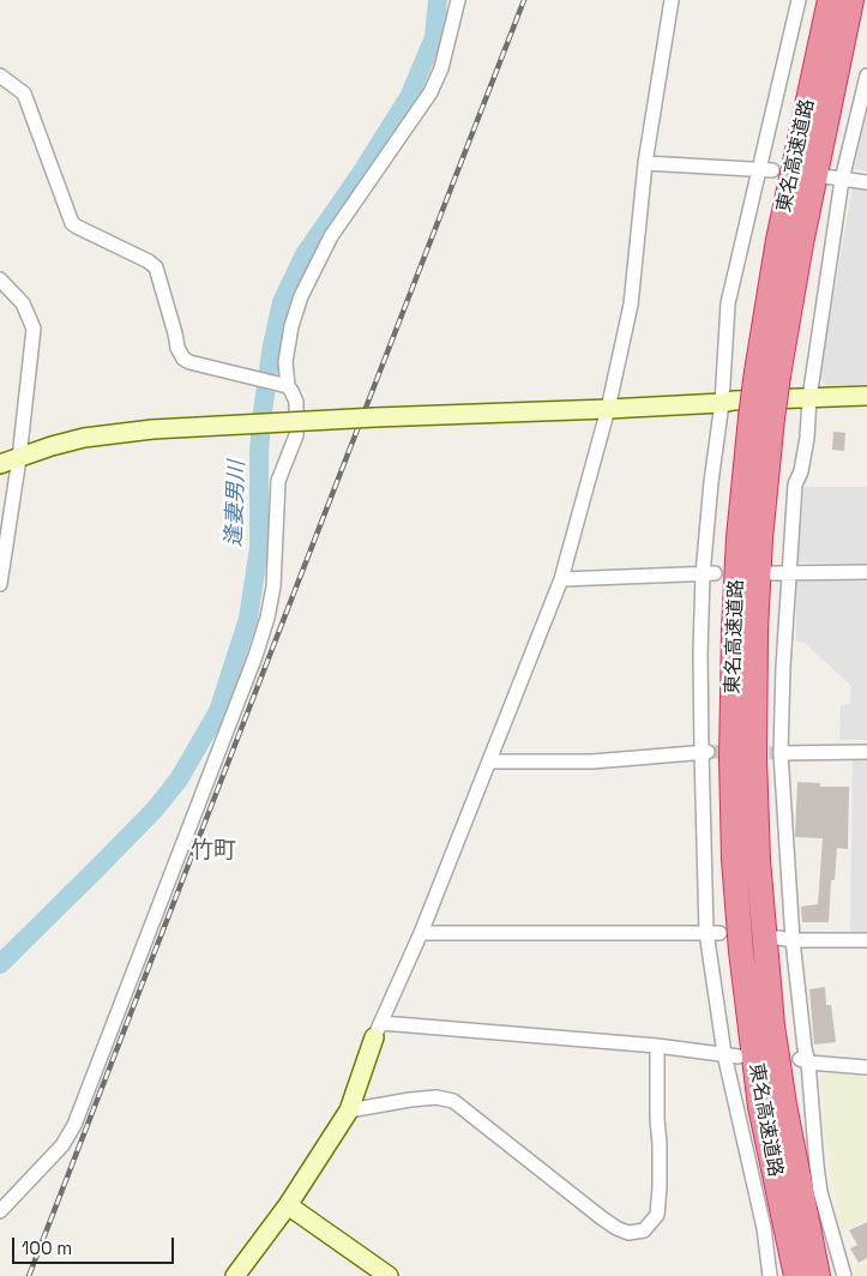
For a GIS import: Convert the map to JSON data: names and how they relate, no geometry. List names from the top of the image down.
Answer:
{
  "streets": {
    "highway": ["東名高速道路"]
  },
  "districts": ["竹町"],
  "water": ["逢妻男川"],
  "scale_bar": "100 m"
}
